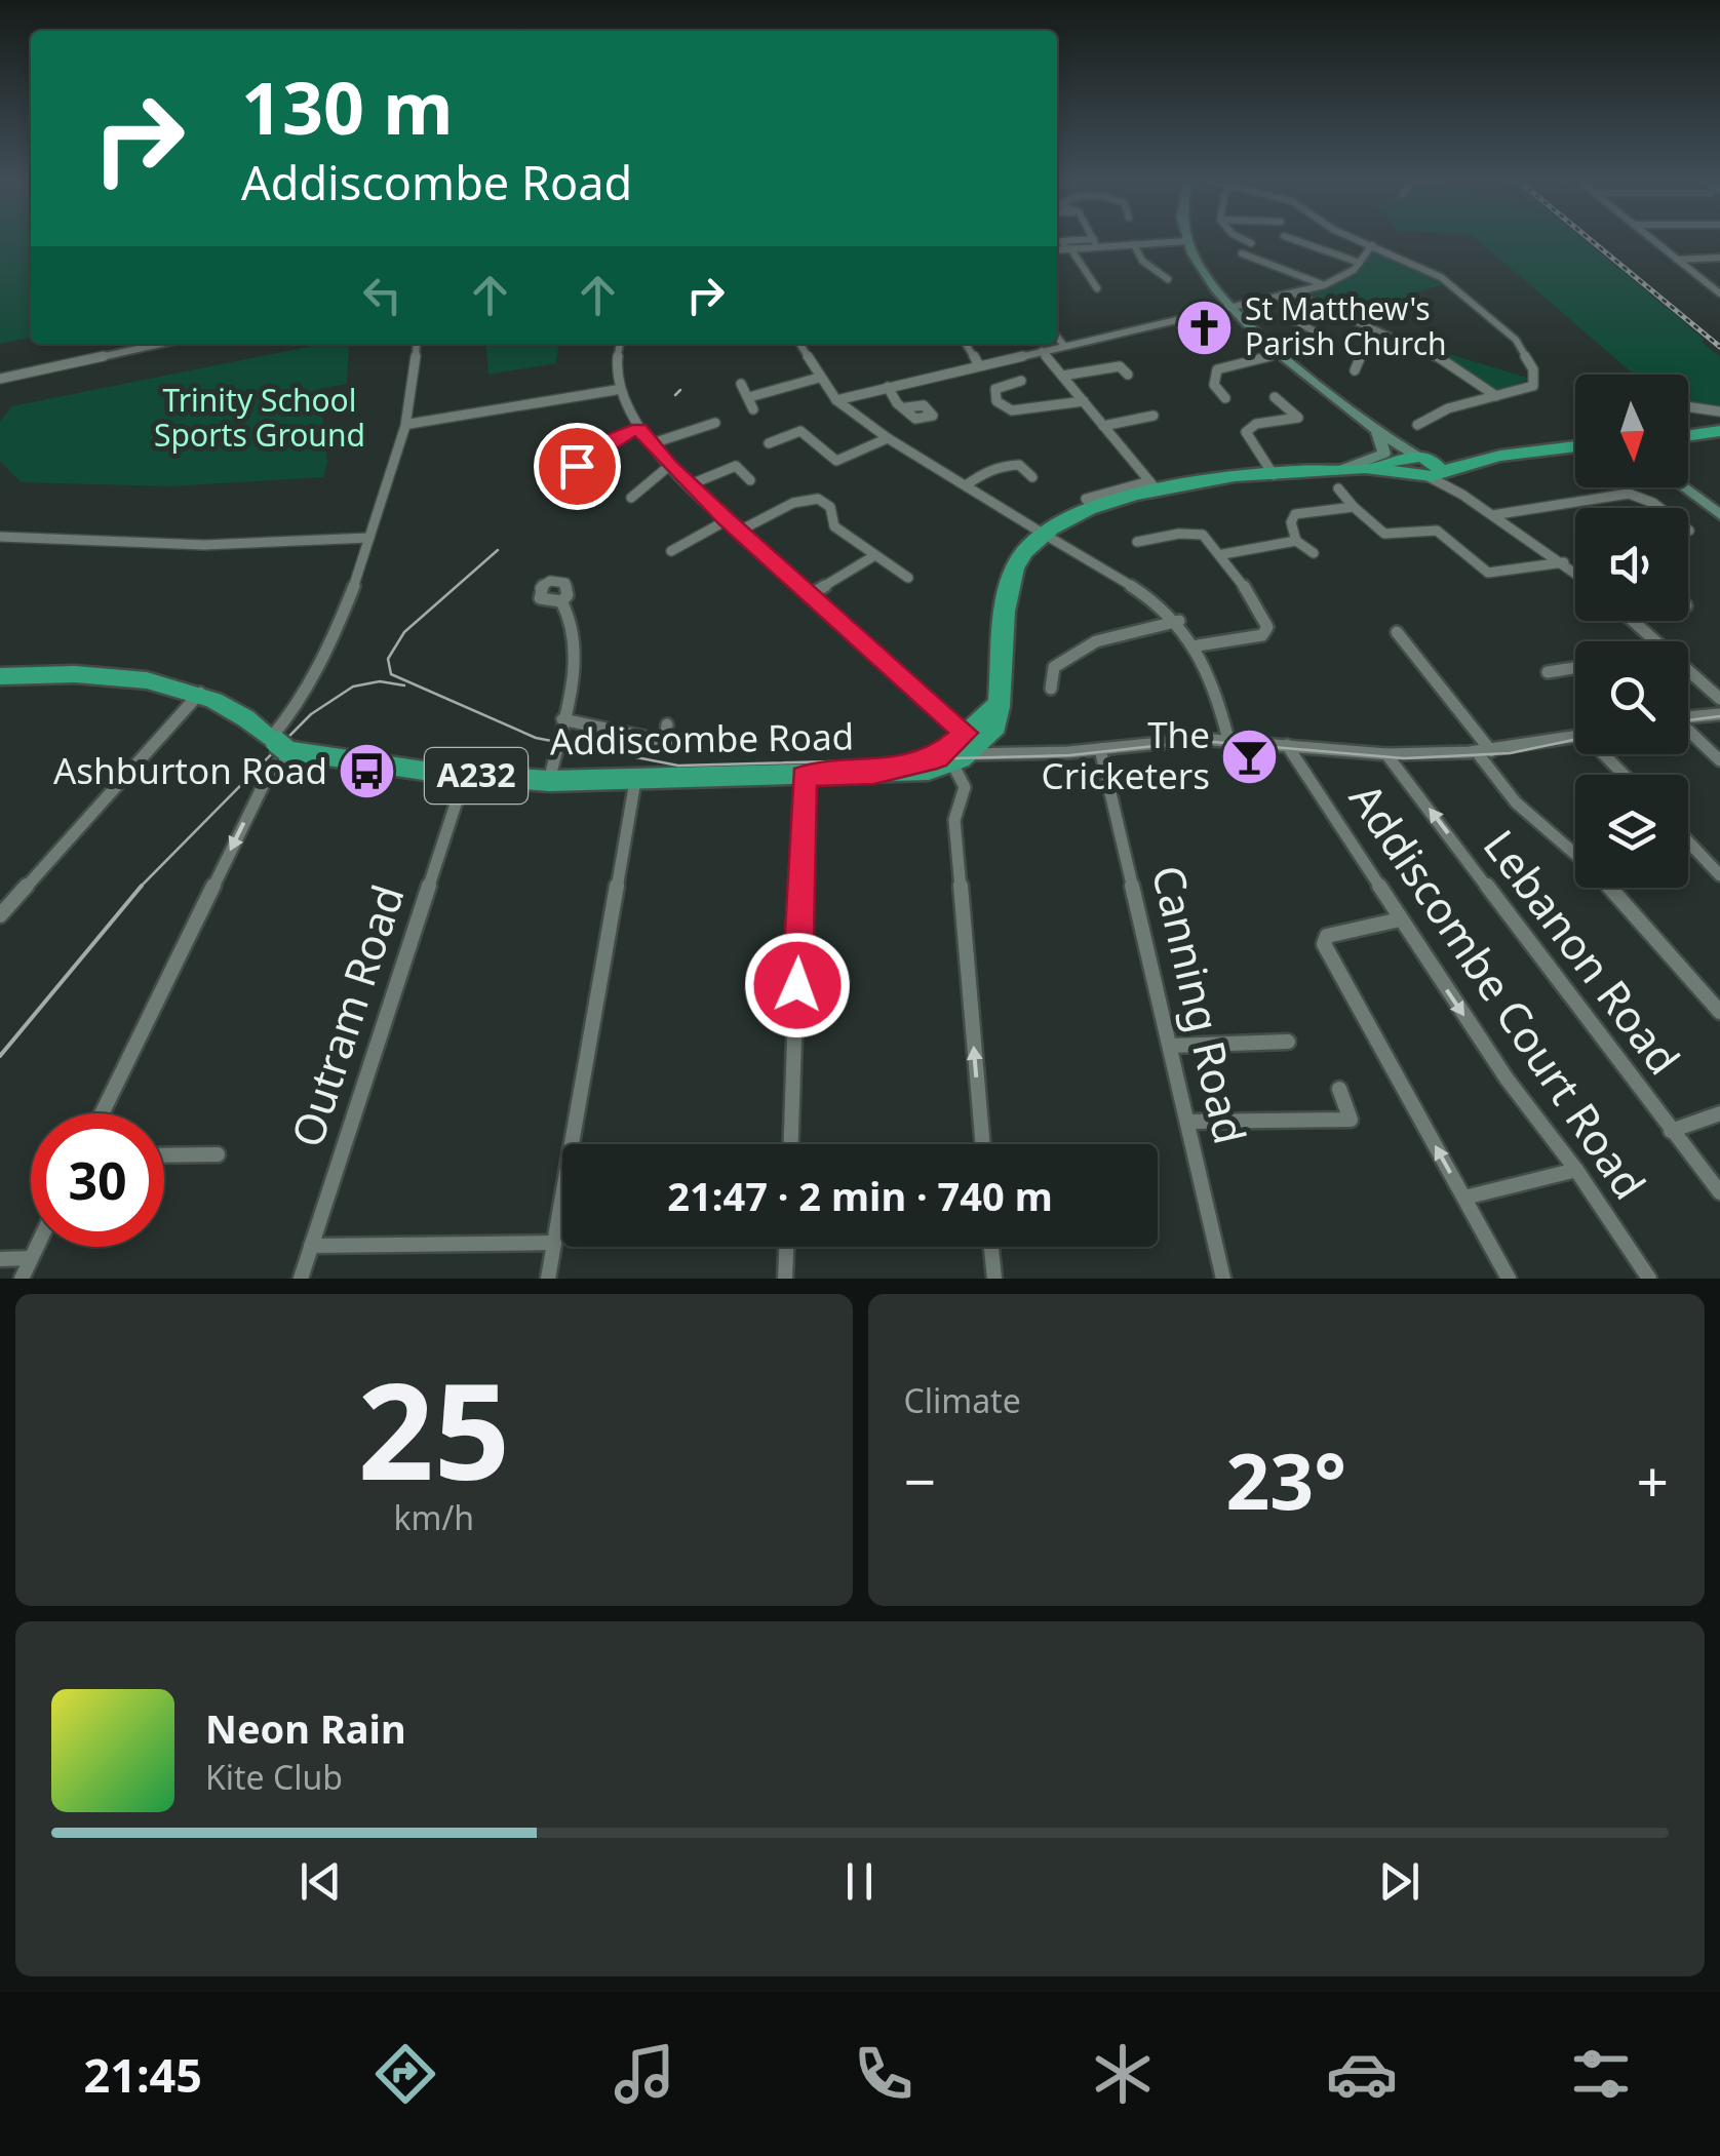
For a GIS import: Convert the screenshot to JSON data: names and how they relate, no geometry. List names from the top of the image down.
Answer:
{
  "streets": {
    "highway": ["Addiscombe Road", "A232"],
    "street": [
      "Lebanon Road",
      "Addiscombe Court Road",
      "Canning Road",
      "Outram Road"
    ]
  },
  "crossings": [
    ["Addiscombe Road", "Lebanon Road"],
    ["Addiscombe Road", "Addiscombe Court Road"],
    ["Addiscombe Road", "Canning Road"],
    ["Addiscombe Road", "Outram Road"]
  ],
  "one_way": ["Addiscombe Court Road"],
  "parks": ["Trinity School Sports Ground"],
  "places": {
    "church": ["St Matthew's Parish Church"],
    "bar": ["The Cricketers"],
    "bus stop": ["Ashburton Road"]
  },
  "north": "bottom",
  "page": {
    "turn": ["130 m", "Addiscombe Road"],
    "limit": "30",
    "trip": "21:47 · 2 min · 740 m",
    "tile": [
      ["25", "km/h"],
      "Climate"
    ],
    "heat": ["−", "23°", "+"],
    "song": ["Neon Rain", "Kite Club"],
    "tabs": "21:45"
  }
}
